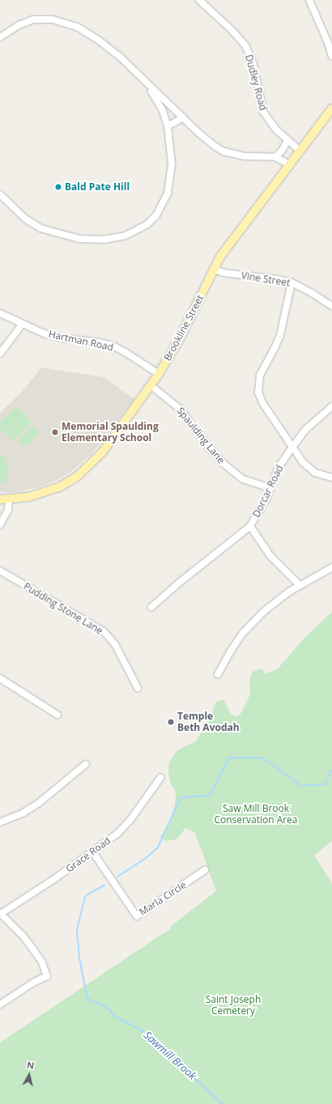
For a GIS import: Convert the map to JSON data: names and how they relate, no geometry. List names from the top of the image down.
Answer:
{
  "streets": {
    "main road": ["Brookline Street"],
    "street": [
      "Dudley Road",
      "Vine Street",
      "Hartman Road",
      "Spaulding Lane",
      "Dorcar Road",
      "Pudding Stone Lane",
      "Grace Road",
      "Marla Circle"
    ]
  },
  "crossings": [
    ["Dudley Road", "Brookline Street"],
    ["Vine Street", "Brookline Street"],
    ["Brookline Street", "Hartman Road"],
    ["Brookline Street", "Spaulding Lane"],
    ["Spaulding Lane", "Dorcar Road"],
    ["Grace Road", "Marla Circle"]
  ],
  "water": ["Sawmill Brook"],
  "parks": ["Saw Mill Brook Conservation Area", "Saint Joseph Cemetery"],
  "places": ["Bald Pate Hill", "Memorial Spaulding Elementary School", "Temple Beth Avodah"],
  "north": "top"
}
